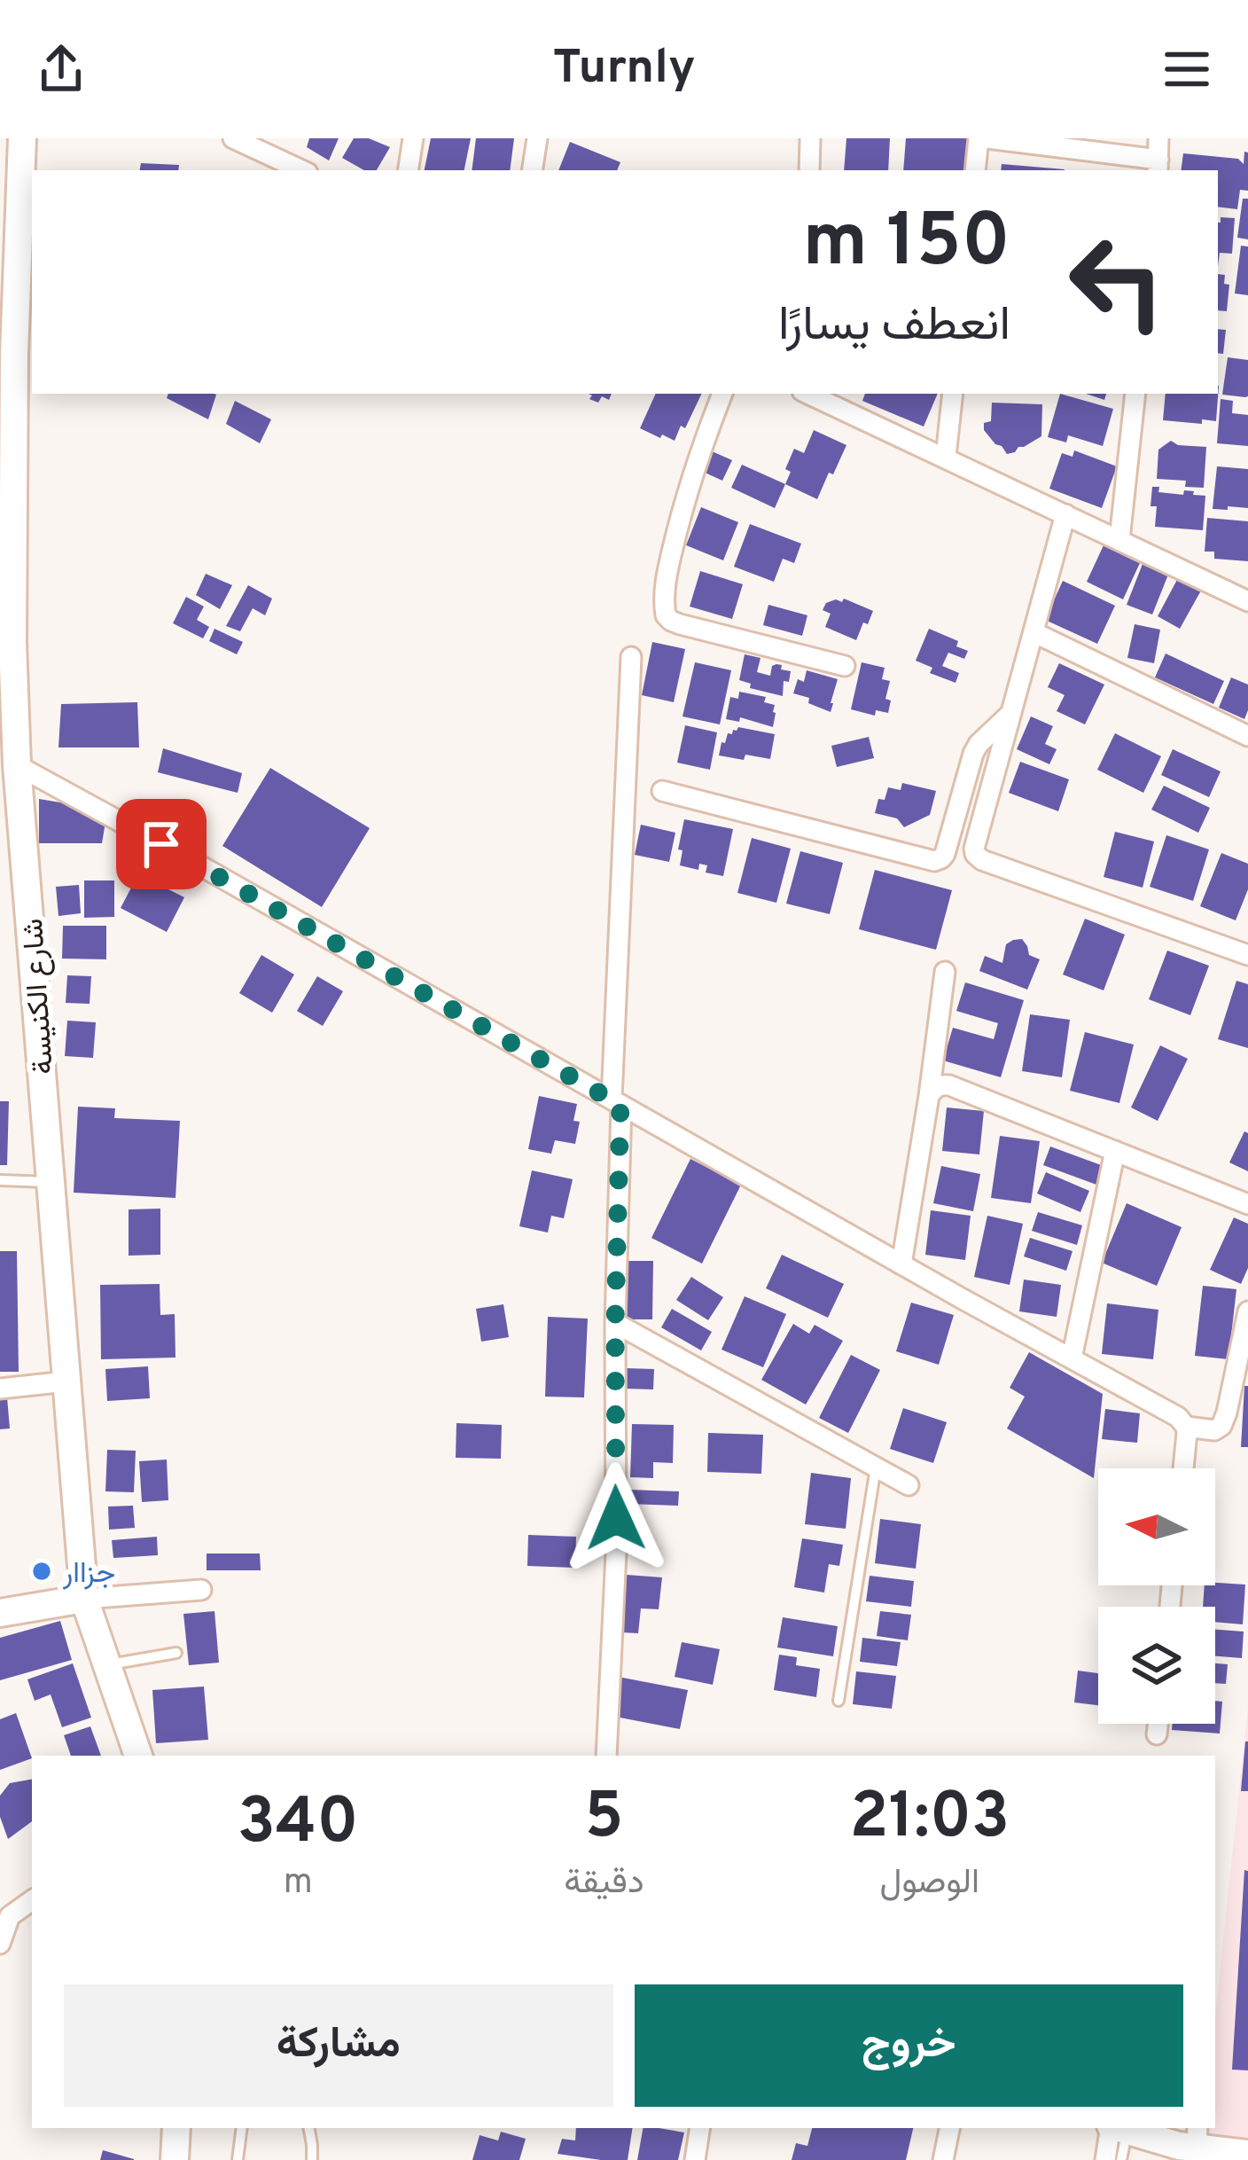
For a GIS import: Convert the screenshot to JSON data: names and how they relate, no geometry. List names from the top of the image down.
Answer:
{
  "streets": {
    "main road": ["شارع الكنيسة"]
  },
  "places": ["جزاار"],
  "north": "left",
  "page": {
    "header": "Turnly",
    "turn": ["150 m", "انعطف يسارًا"],
    "eta": [
      "21:03",
      "الوصول",
      "5",
      "دقيقة",
      "340",
      "m"
    ],
    "buttons": ["خروج", "مشاركة"]
  }
}
